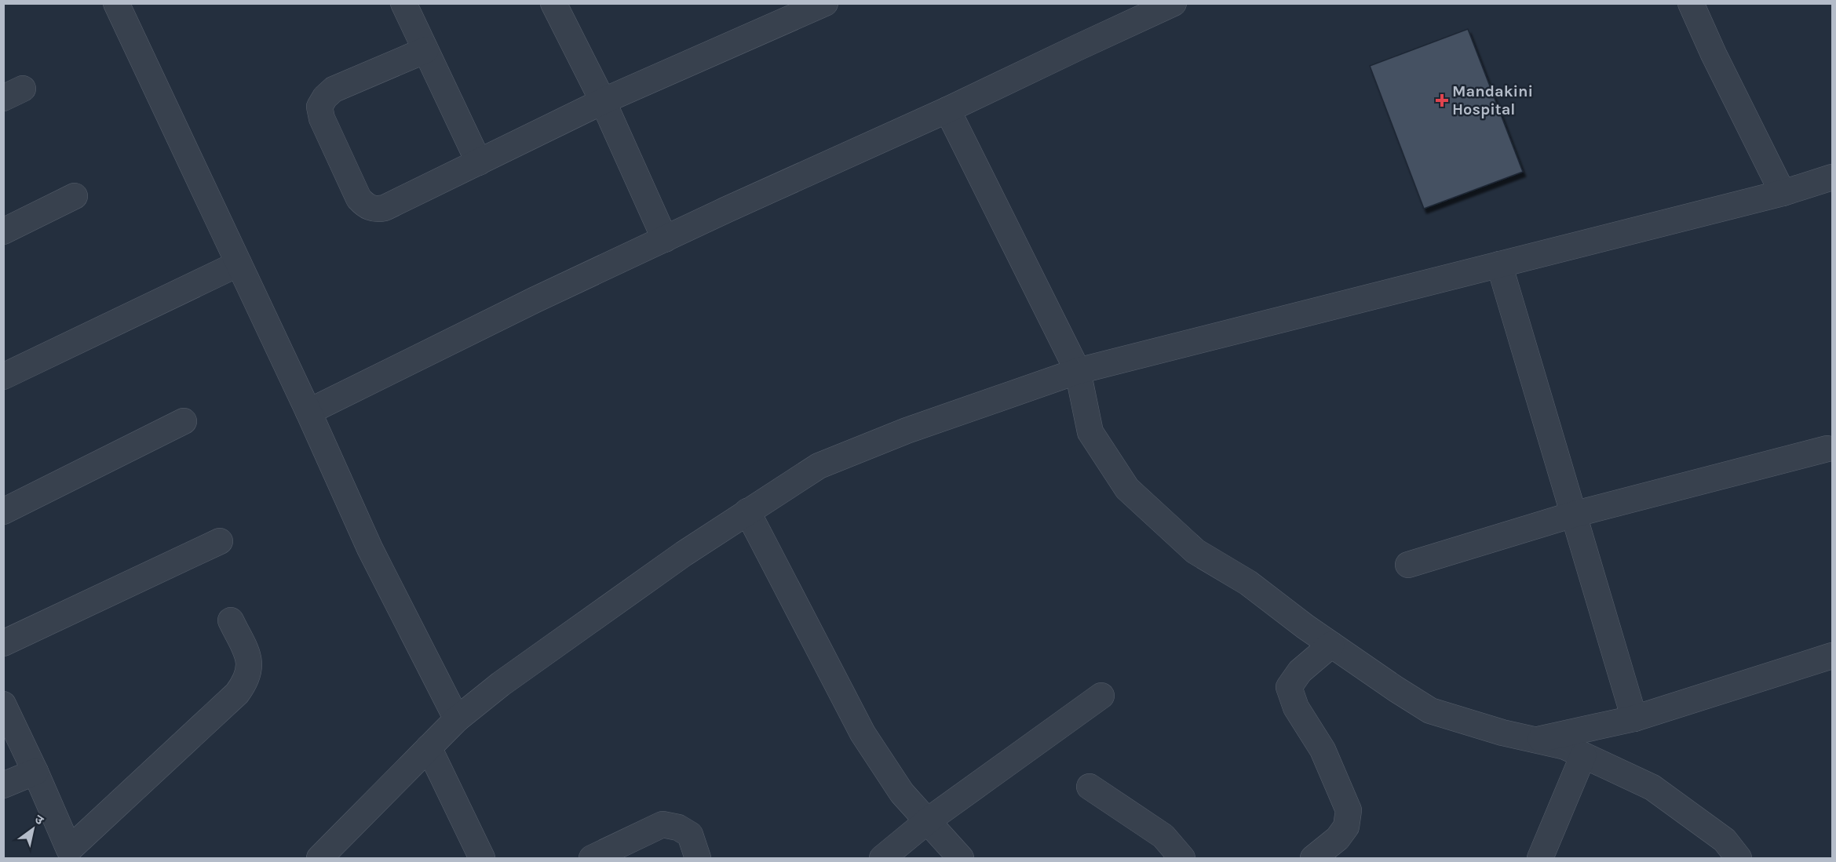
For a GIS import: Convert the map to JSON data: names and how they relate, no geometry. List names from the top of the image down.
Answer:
{
  "places": {
    "health": ["Mandakini Hospital"]
  },
  "north": "top right"
}
